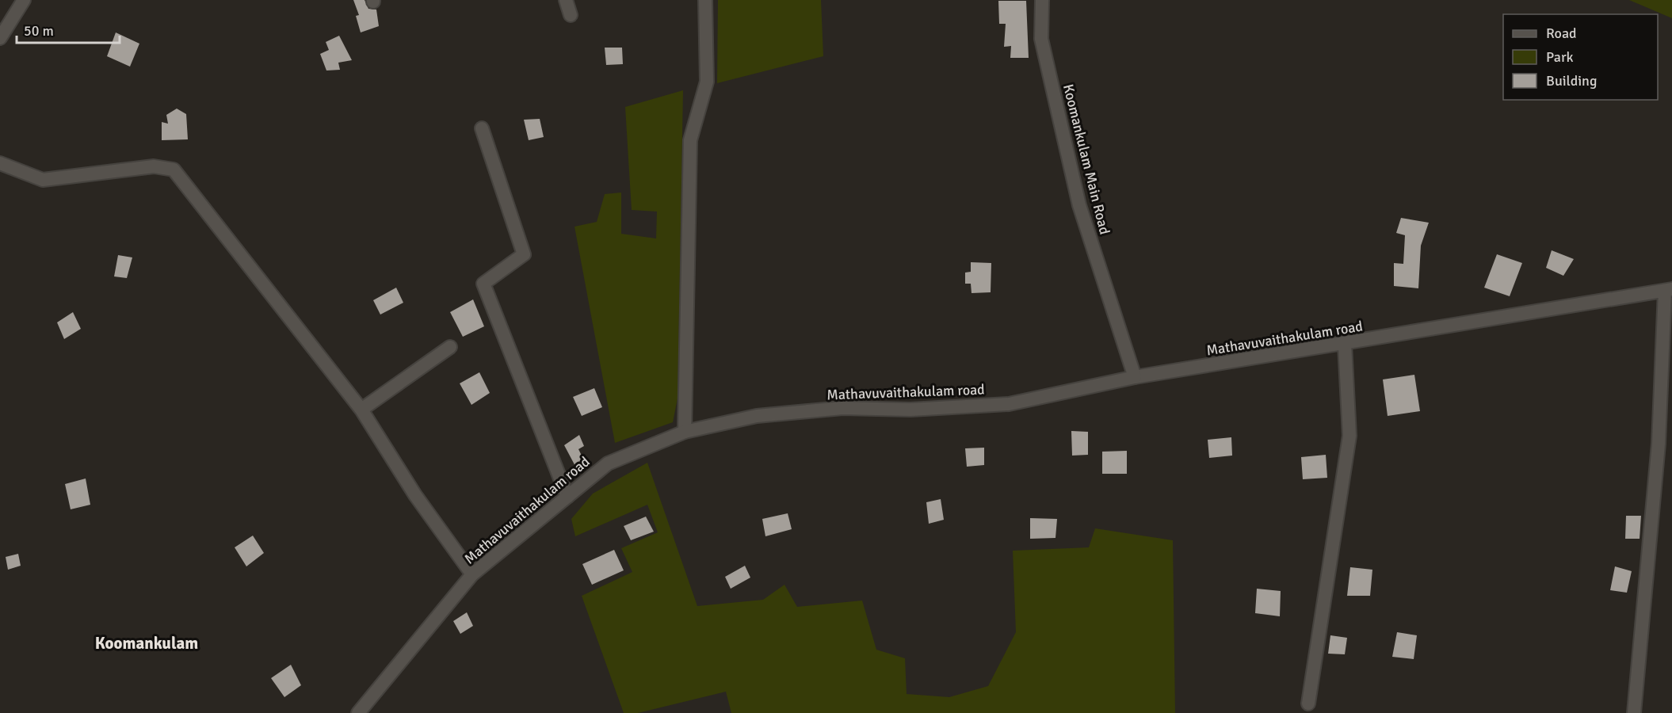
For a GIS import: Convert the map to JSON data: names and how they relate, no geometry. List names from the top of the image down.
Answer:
{
  "streets": {
    "street": ["Koomankulam Main Road", "Mathavuvaithakulam road"]
  },
  "crossings": [
    ["Koomankulam Main Road", "Mathavuvaithakulam road"]
  ],
  "districts": ["Koomankulam"],
  "legend": ["Road", "Park", "Building"],
  "scale_bar": "50 m"
}
